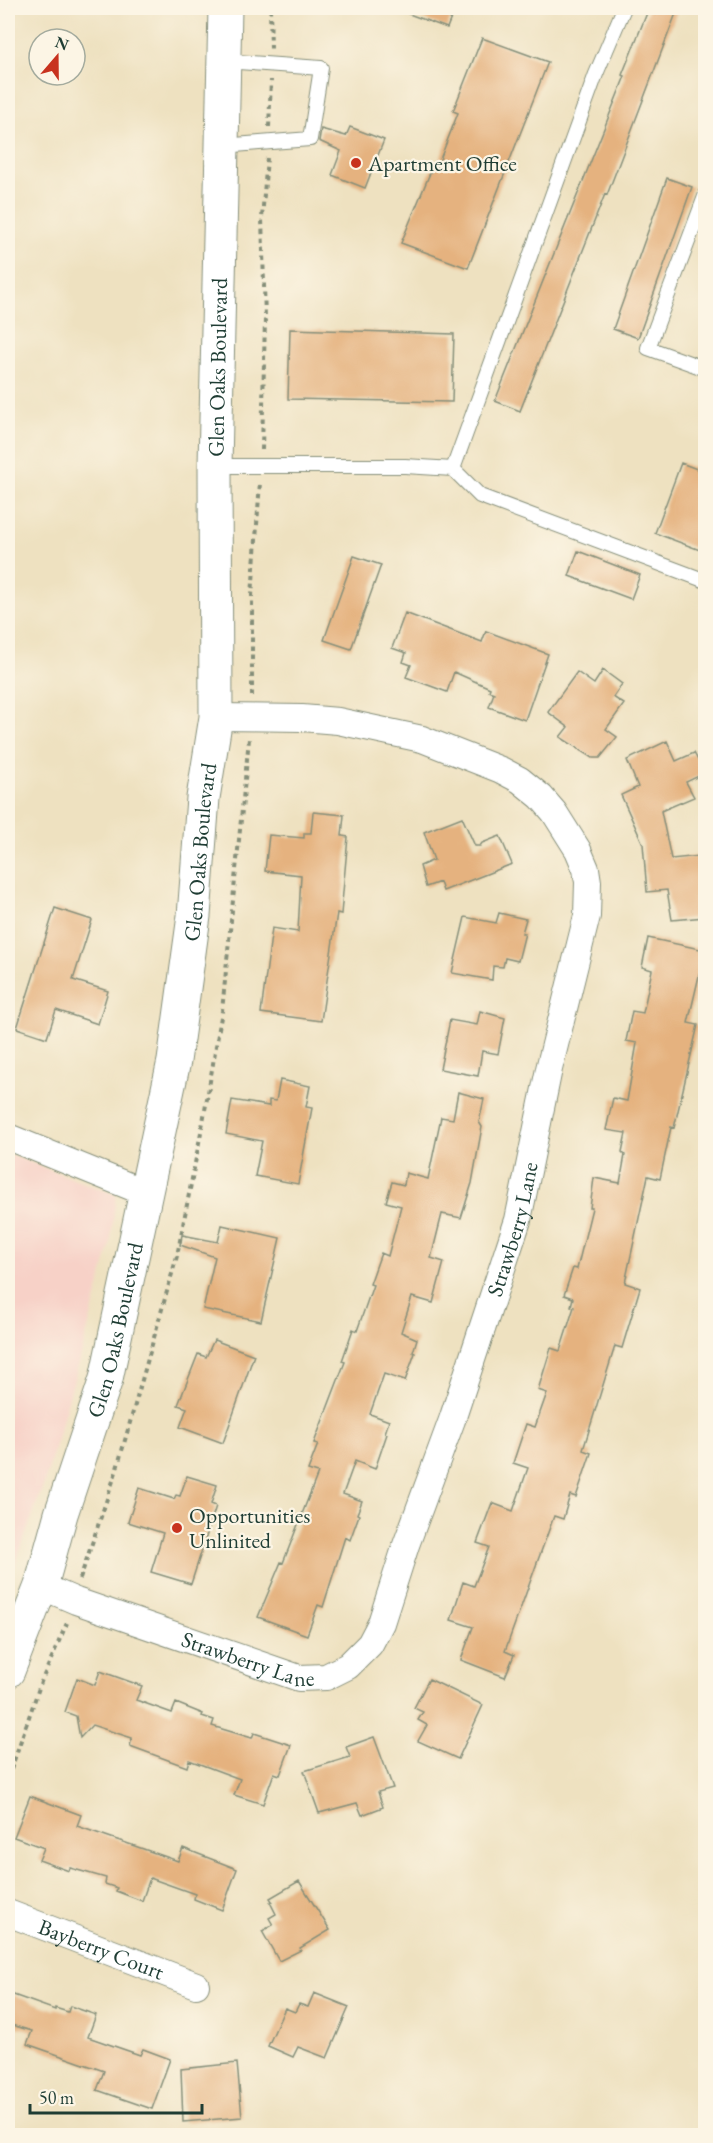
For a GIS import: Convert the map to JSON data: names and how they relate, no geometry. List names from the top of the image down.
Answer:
{
  "streets": {
    "main road": ["Glen Oaks Boulevard"],
    "street": ["Strawberry Lane", "Bayberry Court"]
  },
  "crossings": [
    ["Glen Oaks Boulevard", "Strawberry Lane"]
  ],
  "places": ["Apartment Office", "Opportunities Unlinited"],
  "scale_bar": "50 m",
  "north": "top"
}
